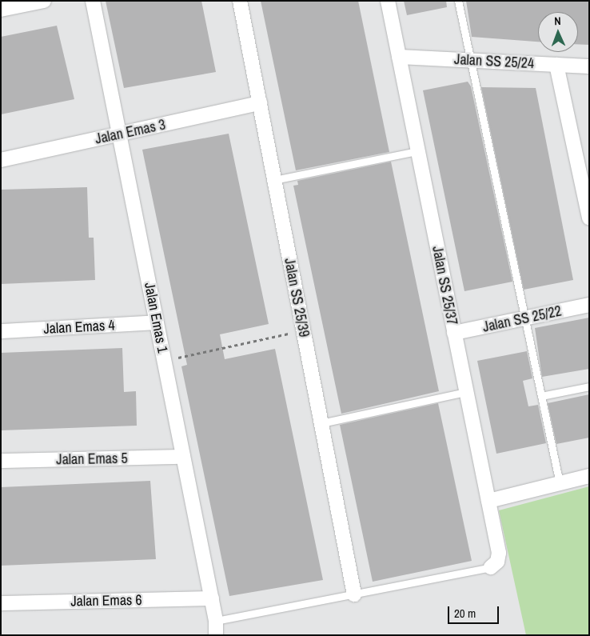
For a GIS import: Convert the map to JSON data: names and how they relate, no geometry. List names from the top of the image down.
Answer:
{
  "streets": {
    "street": [
      "Jalan SS 25/24",
      "Jalan Emas 3",
      "Jalan SS 25/37",
      "Jalan SS 25/39",
      "Jalan Emas 1",
      "Jalan SS 25/22",
      "Jalan Emas 4",
      "Jalan Emas 5",
      "Jalan Emas 6"
    ]
  },
  "crossings": [
    ["Jalan SS 25/24", "Jalan SS 25/37"],
    ["Jalan Emas 3", "Jalan SS 25/39"],
    ["Jalan Emas 3", "Jalan Emas 1"],
    ["Jalan SS 25/37", "Jalan SS 25/22"],
    ["Jalan Emas 1", "Jalan Emas 4"],
    ["Jalan Emas 1", "Jalan Emas 5"],
    ["Jalan Emas 1", "Jalan Emas 6"]
  ],
  "scale_bar": "20 m",
  "north": "top"
}
